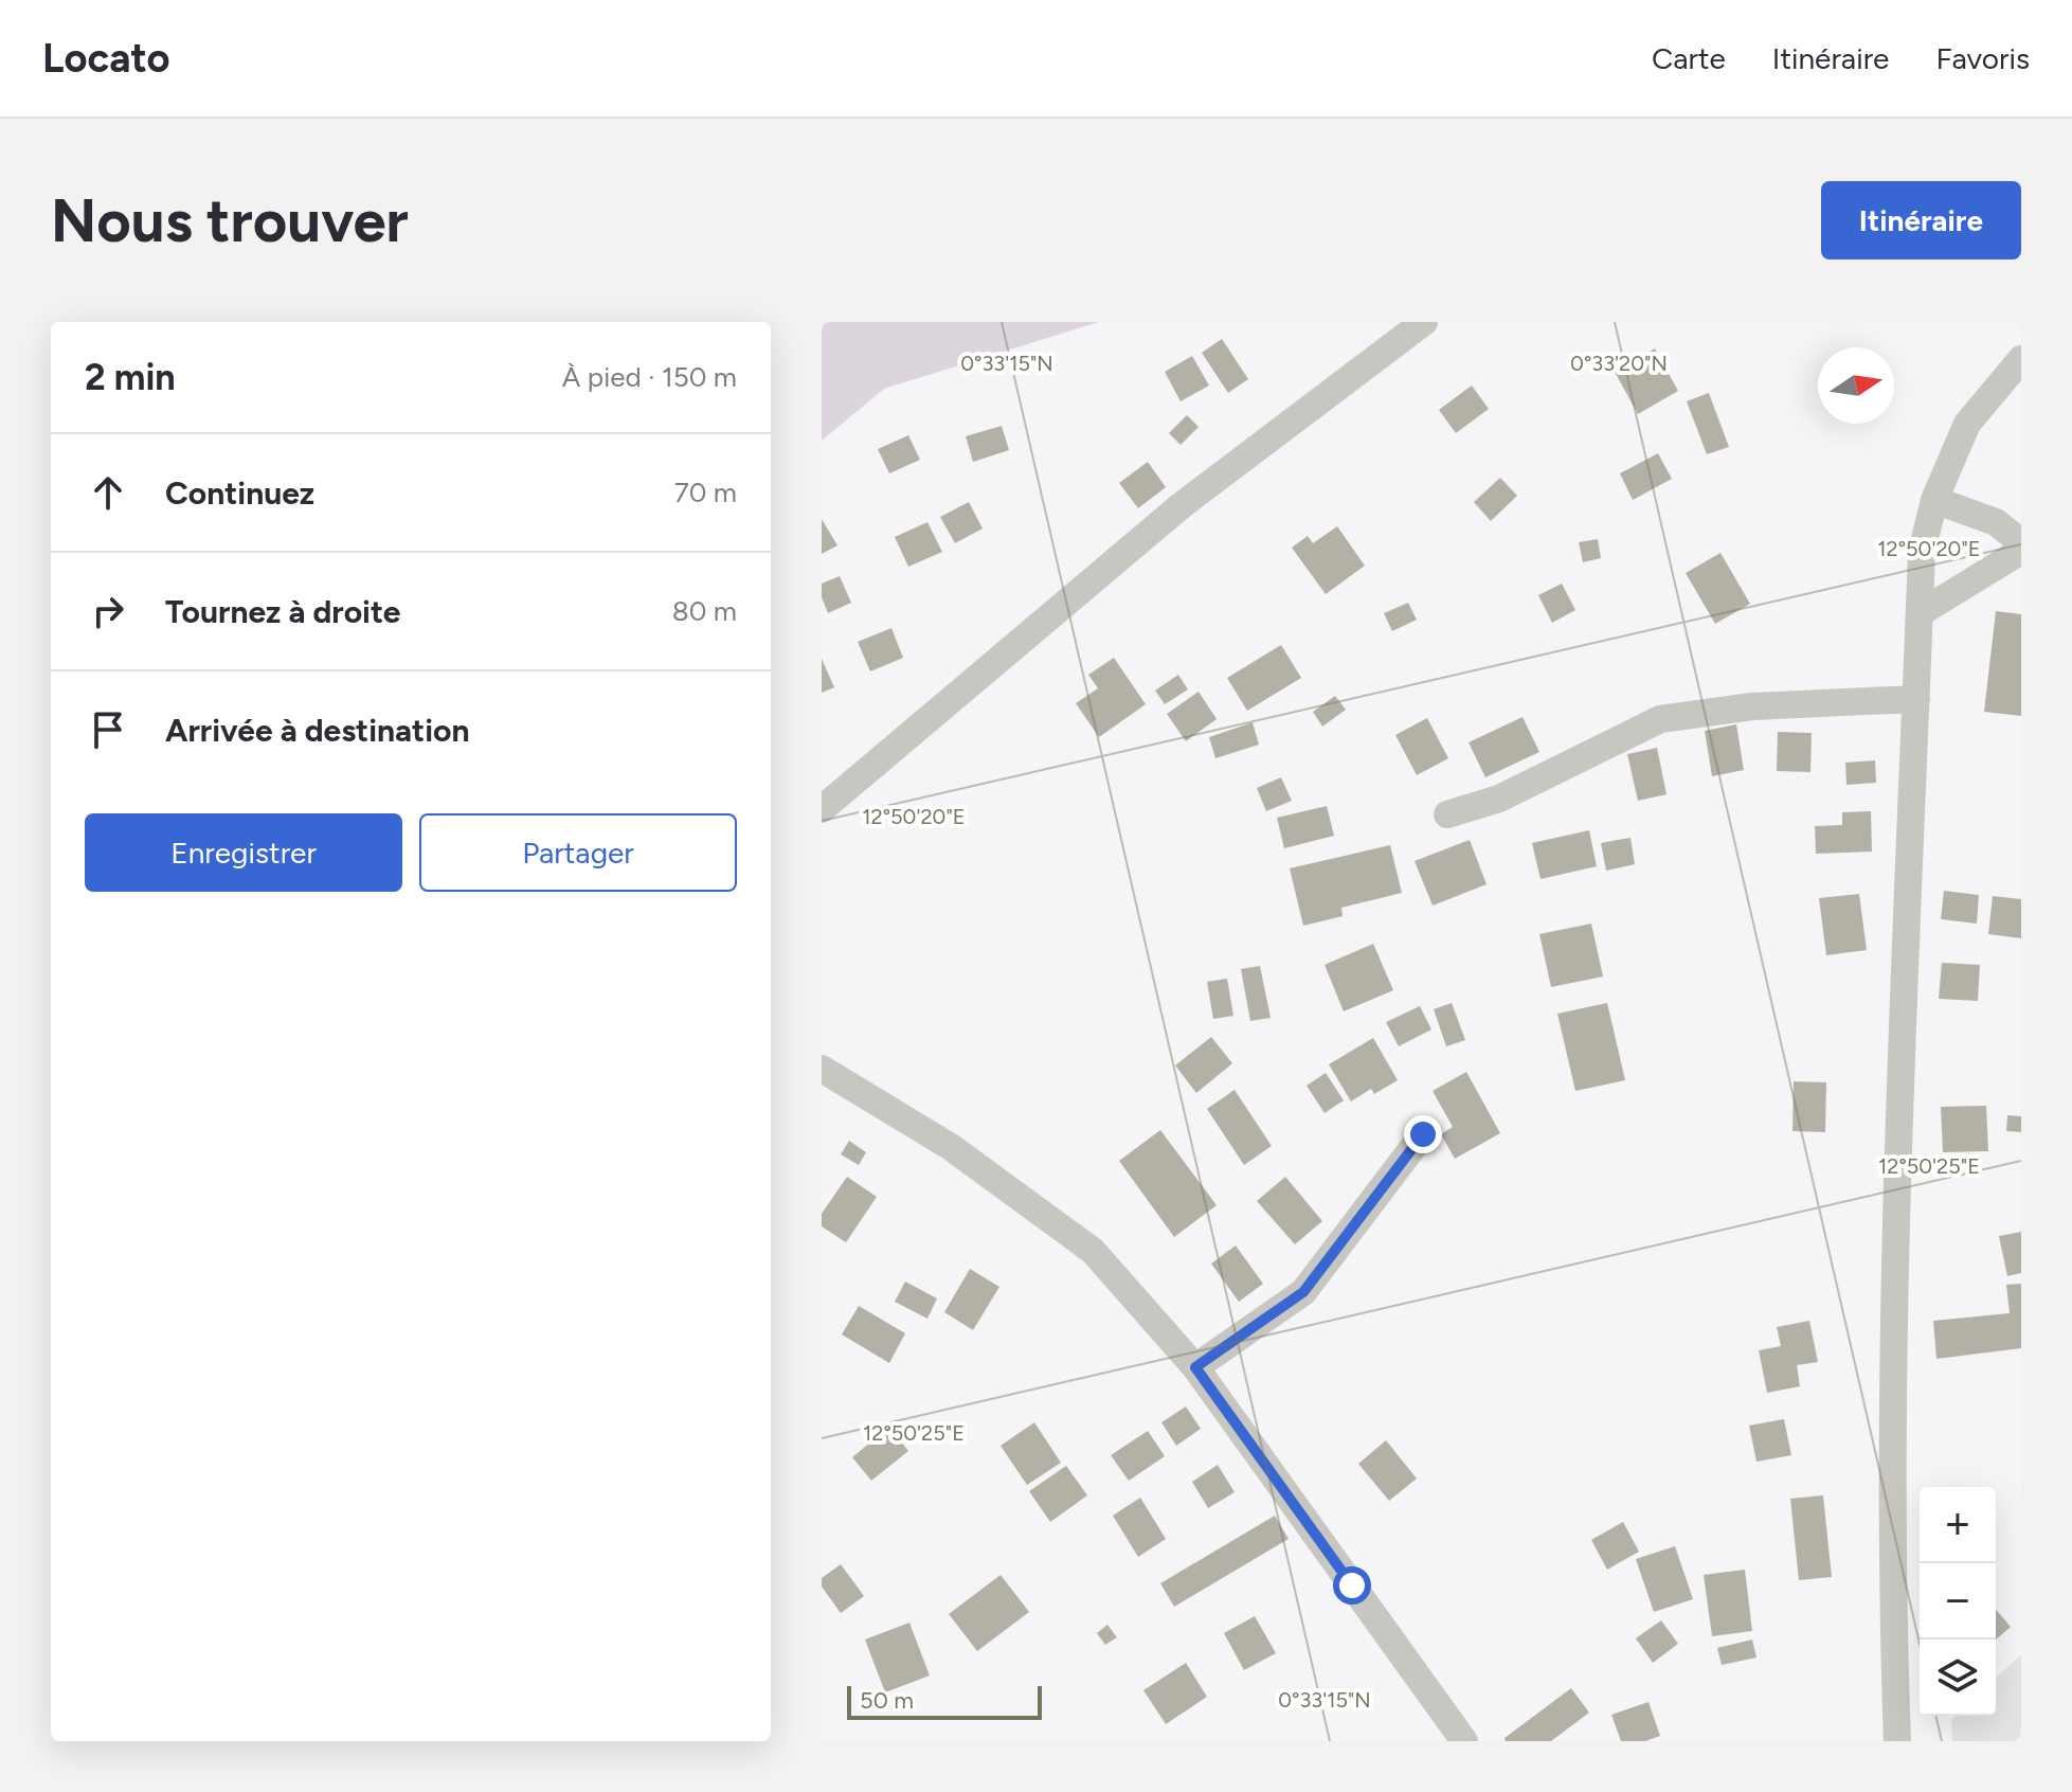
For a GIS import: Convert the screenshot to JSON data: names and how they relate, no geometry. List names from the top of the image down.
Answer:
{
  "scale_bar": "50 m",
  "north": "right",
  "page": {
    "header": "Locato",
    "nav": ["Carte", "Itinéraire", "Favoris"],
    "buttons": [
      "Itinéraire",
      ["Enregistrer", "Partager"]
    ],
    "title": "Nous trouver",
    "heading": ["2 min", "À pied · 150 m"],
    "list": [
      ["Continuez", "70 m"],
      ["Tournez à droite", "80 m"],
      "Arrivée à destination"
    ],
    "map_buttons": ["+", "−"],
    "scale": "50 m"
  },
  "coordinates": [
    "0°33'15\"N",
    "0°33'20\"N",
    "12°50'20\"E",
    "12°50'25\"E"
  ]
}
